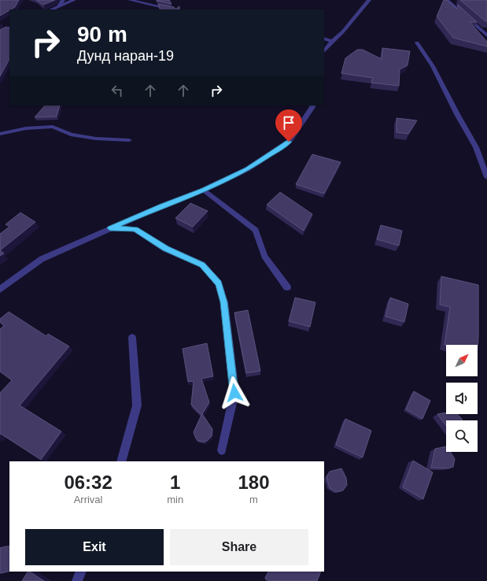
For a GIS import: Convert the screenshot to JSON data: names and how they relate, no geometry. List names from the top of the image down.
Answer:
{
  "north": "top right",
  "page": {
    "turn": ["90 m", "Дунд наран-19"],
    "eta": [
      "06:32",
      "Arrival",
      "1",
      "min",
      "180",
      "m"
    ],
    "buttons": ["Exit", "Share"]
  }
}
